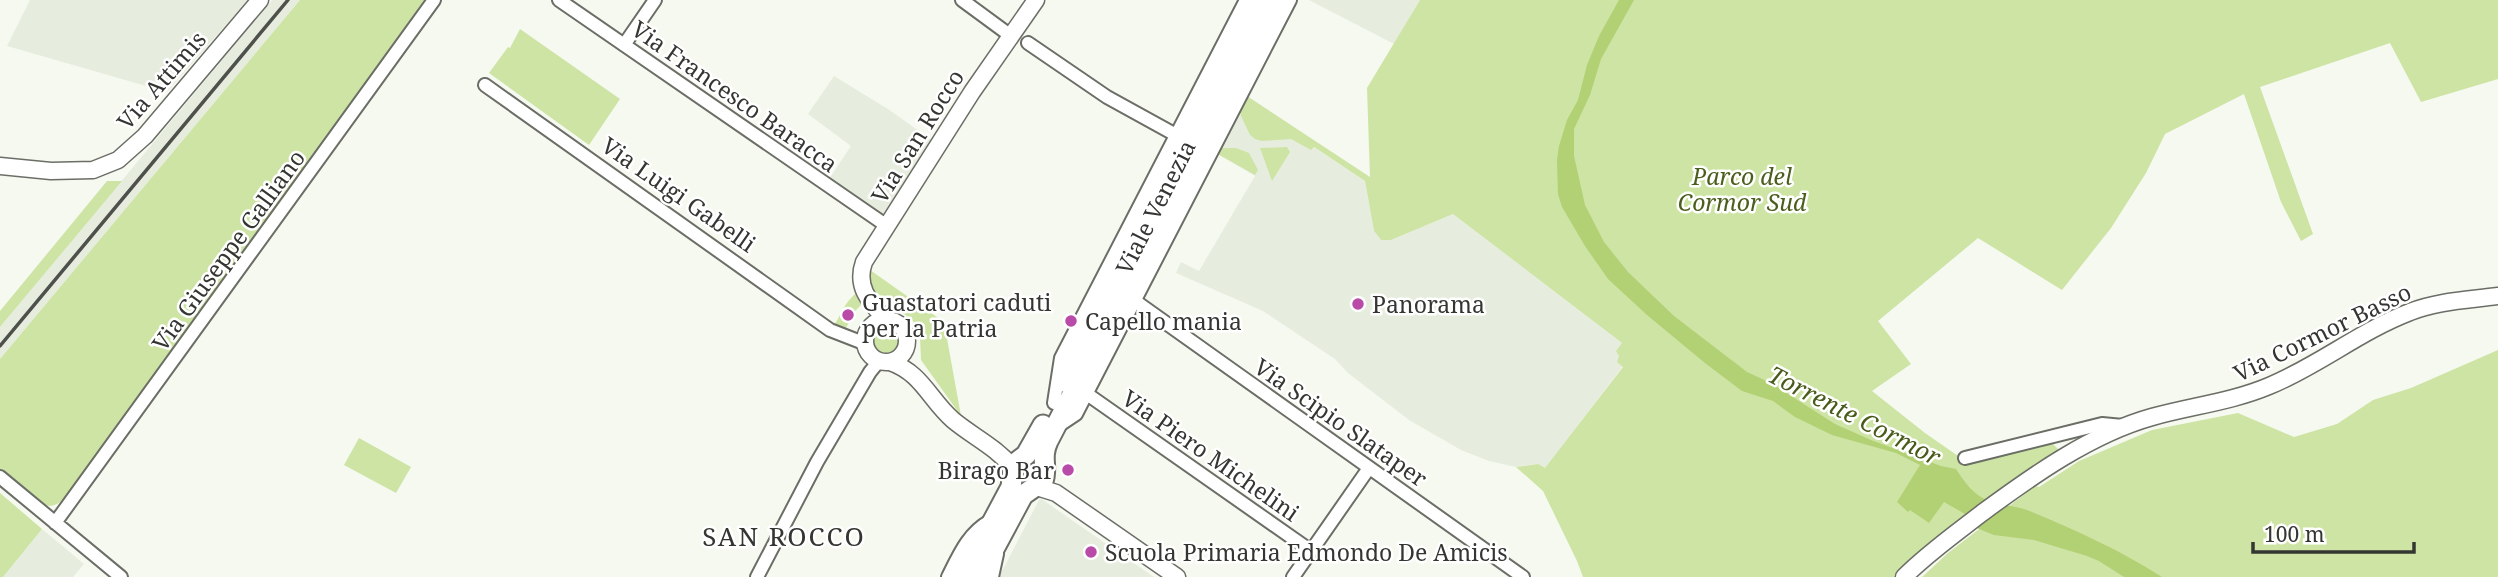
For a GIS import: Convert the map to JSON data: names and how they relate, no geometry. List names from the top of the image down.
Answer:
{
  "streets": {
    "main road": ["Viale Venezia"],
    "street": [
      "Via Attimis",
      "Via Francesco Baracca",
      "Via San Rocco",
      "Via Luigi Gabelli",
      "Via Giuseppe Galliano",
      "Via Cormor Basso",
      "Via Scipio Slataper",
      "Via Piero Michelini"
    ]
  },
  "crossings": [
    ["Via Francesco Baracca", "Via San Rocco"],
    ["Via San Rocco", "Via Luigi Gabelli"],
    ["Viale Venezia", "Via Scipio Slataper"],
    ["Viale Venezia", "Via Piero Michelini"]
  ],
  "districts": ["SAN ROCCO"],
  "water": ["Torrente Cormor"],
  "parks": ["Parco del Cormor Sud"],
  "places": [
    "Panorama",
    "Guastatori caduti per la Patria",
    "Capello mania",
    "Birago Bar",
    "Scuola Primaria Edmondo De Amicis"
  ],
  "scale_bar": "100 m"
}
